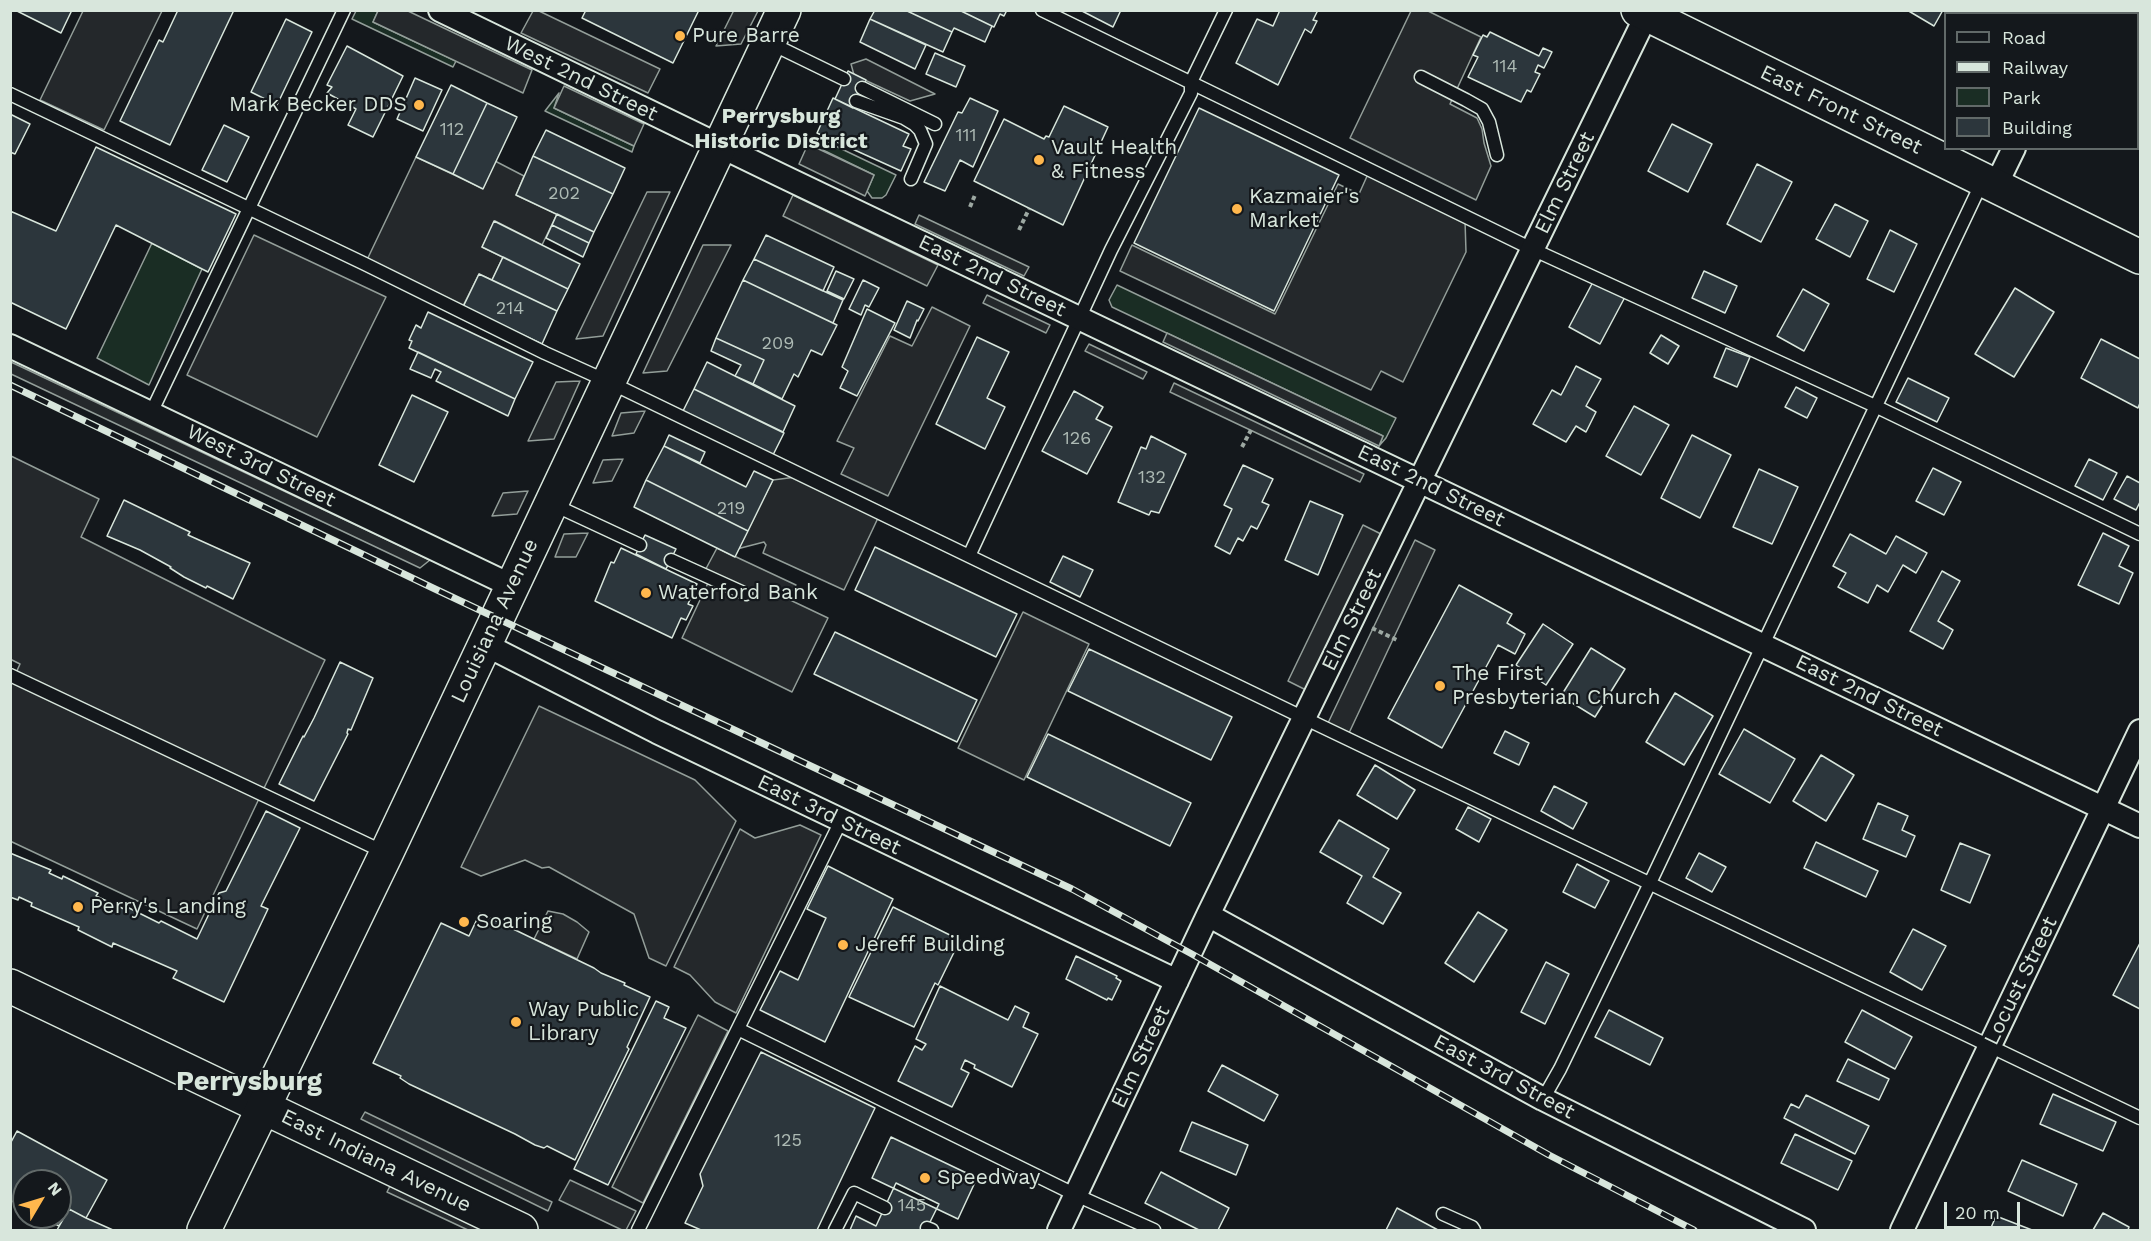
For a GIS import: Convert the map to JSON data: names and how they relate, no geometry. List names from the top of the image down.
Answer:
{
  "streets": {
    "main road": ["East Front Street", "Louisiana Avenue", "East Indiana Avenue"],
    "street": [
      "West 2nd Street",
      "Elm Street",
      "East 2nd Street",
      "West 3rd Street",
      "East 3rd Street",
      "Locust Street"
    ]
  },
  "crossings": [
    ["West 2nd Street", "East 2nd Street"],
    ["West 2nd Street", "Louisiana Avenue"],
    ["East Front Street", "Elm Street"],
    ["Elm Street", "East 2nd Street"],
    ["Elm Street", "East 3rd Street"],
    ["East 2nd Street", "Louisiana Avenue"],
    ["East 2nd Street", "Locust Street"],
    ["West 3rd Street", "Louisiana Avenue"],
    ["Louisiana Avenue", "East 3rd Street"],
    ["Louisiana Avenue", "East Indiana Avenue"]
  ],
  "districts": ["Perrysburg Historic District", "Perrysburg"],
  "places": [
    "Pure Barre",
    "Mark Becker DDS",
    "Vault Health & Fitness",
    "Kazmaier's Market",
    "Waterford Bank",
    "The First Presbyterian Church",
    "Perry's Landing",
    "Soaring",
    "Jereff Building",
    "Way Public Library",
    "Speedway"
  ],
  "house_numbers": [
    "114",
    "112",
    "111",
    "202",
    "214",
    "209",
    "126",
    "132",
    "219",
    "125",
    "145"
  ],
  "legend": [
    "Road",
    "Railway",
    "Park",
    "Building"
  ],
  "scale_bar": "20 m",
  "north": "top right"
}
